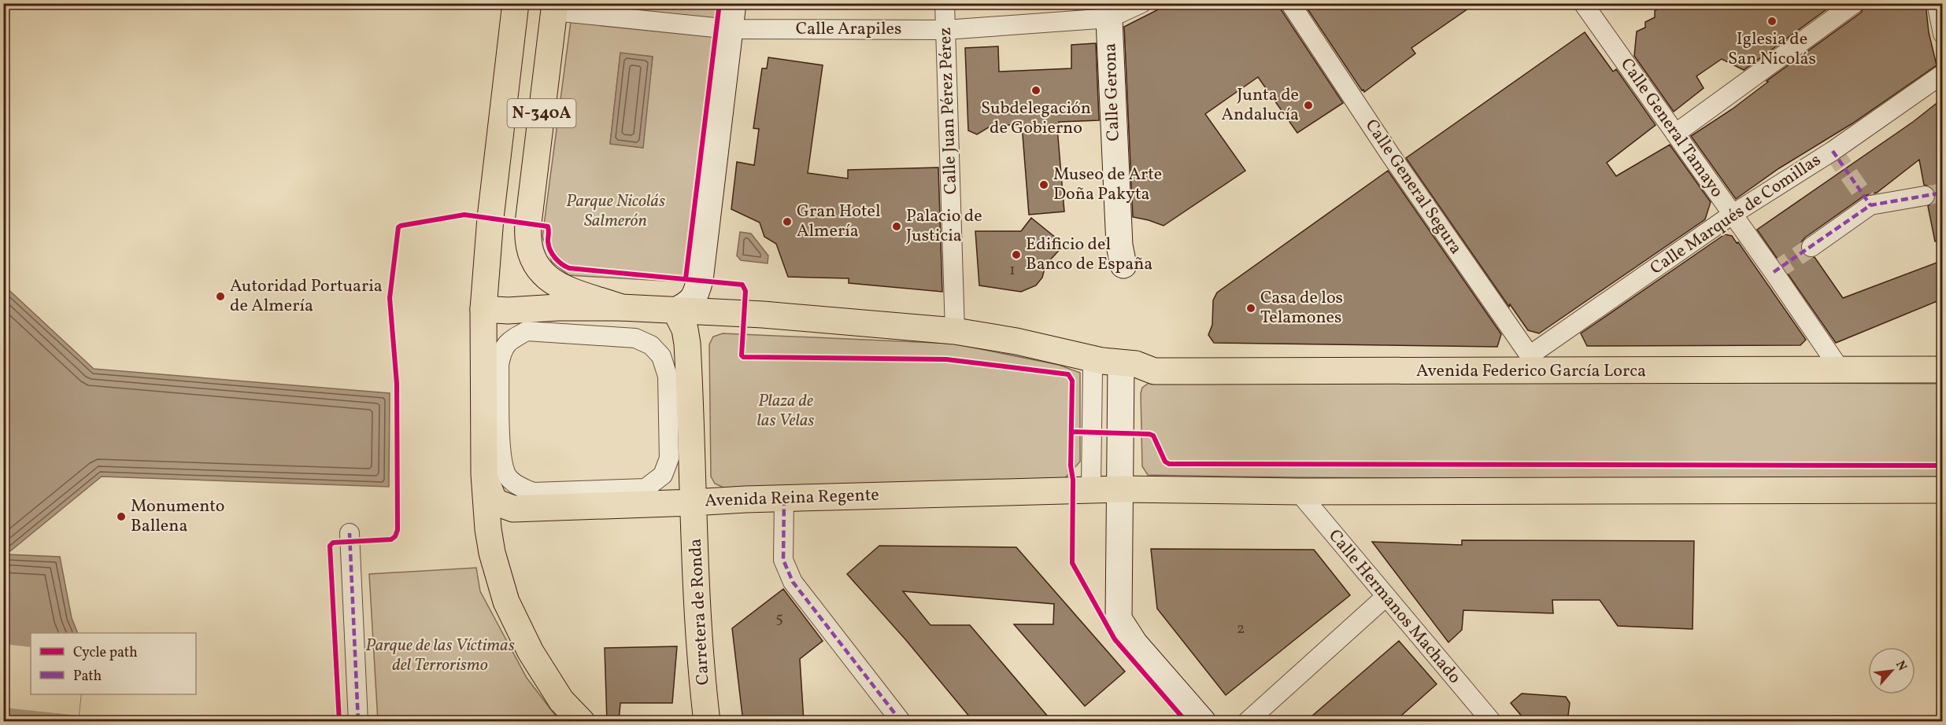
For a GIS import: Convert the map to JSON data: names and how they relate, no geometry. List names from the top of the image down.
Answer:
{
  "streets": {
    "main road": [
      "N-340A",
      "Avenida Federico García Lorca",
      "Avenida Reina Regente",
      "Carretera de Ronda"
    ],
    "street": [
      "Calle Arapiles",
      "Calle Gerona",
      "Calle Juan Pérez Pérez",
      "Calle General Tamayo",
      "Calle General Segura",
      "Calle Marqués de Comillas",
      "Calle Hermanos Machado"
    ]
  },
  "crossings": [
    ["Calle Arapiles", "Calle Gerona"],
    ["Calle Arapiles", "Calle Juan Pérez Pérez"],
    ["Calle Arapiles", "N-340A"],
    ["Calle General Tamayo", "Calle Marqués de Comillas"],
    ["Calle General Tamayo", "Avenida Federico García Lorca"],
    ["Calle General Segura", "Calle Marqués de Comillas"],
    ["Calle General Segura", "Avenida Federico García Lorca"],
    ["Calle Marqués de Comillas", "Avenida Federico García Lorca"],
    ["Avenida Reina Regente", "Carretera de Ronda"]
  ],
  "parks": ["Parque Nicolás Salmerón", "Plaza de las Velas", "Parque de las Víctimas del Terrorismo"],
  "places": [
    "Iglesia de San Nicolás",
    "Subdelegación de Gobierno",
    "Junta de Andalucía",
    "Museo de Arte Doña Pakyta",
    "Gran Hotel Almería",
    "Palacio de Justicia",
    "Edificio del Banco de España",
    "Autoridad Portuaria de Almería",
    "Casa de los Telamones",
    "Monumento Ballena"
  ],
  "house_numbers": ["1", "5", "2"],
  "legend": ["Cycle path", "Path"],
  "north": "top right"
}
